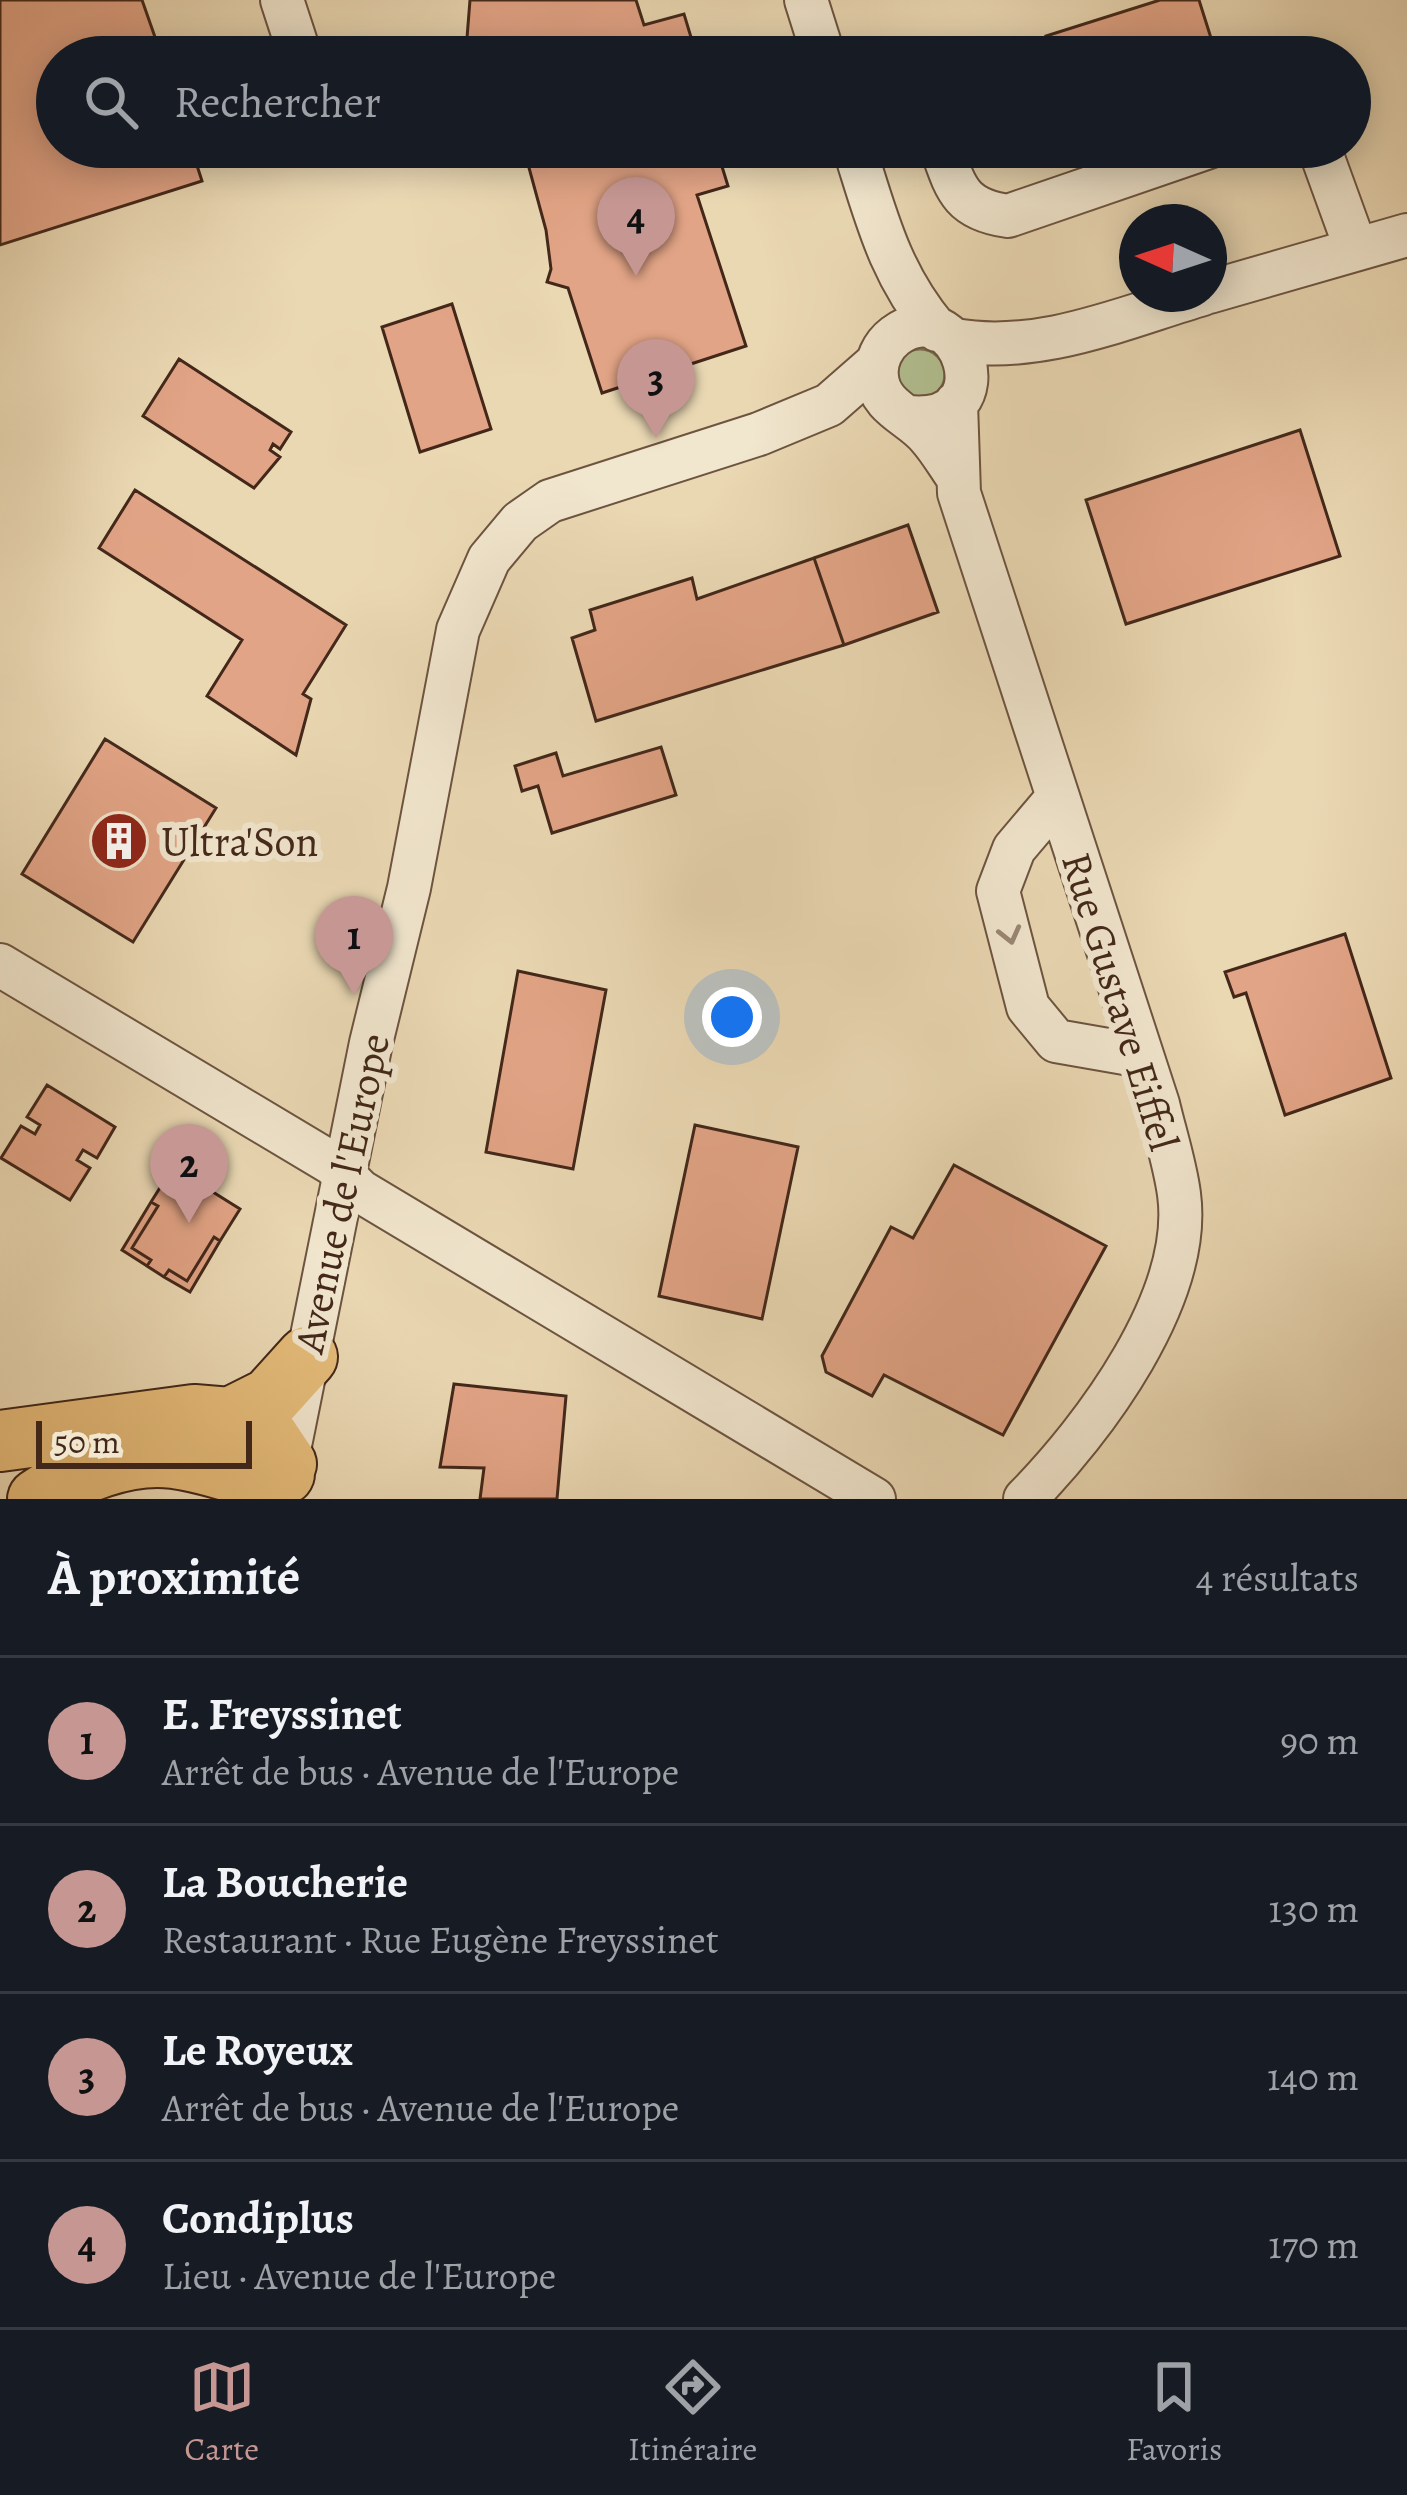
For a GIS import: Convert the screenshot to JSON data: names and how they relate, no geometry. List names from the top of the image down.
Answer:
{
  "streets": {
    "street": ["Rue Gustave Eiffel", "Avenue de l'Europe"]
  },
  "places": {
    "building": ["Ultra'Son"]
  },
  "scale_bar": "50 m",
  "north": "left",
  "page": {
    "search": "Rechercher",
    "pins": [
      "4",
      "3",
      "1",
      "2"
    ],
    "scale": "50 m",
    "heading": ["À proximité", "4 résultats"],
    "list": [
      {
        "mark": "1",
        "name": "E. Freyssinet",
        "note": "Arrêt de bus · Avenue de l'Europe",
        "value": "90 m"
      },
      {
        "mark": "2",
        "name": "La Boucherie",
        "note": "Restaurant · Rue Eugène Freyssinet",
        "value": "130 m"
      },
      {
        "mark": "3",
        "name": "Le Royeux",
        "note": "Arrêt de bus · Avenue de l'Europe",
        "value": "140 m"
      },
      {
        "mark": "4",
        "name": "Condiplus",
        "note": "Lieu · Avenue de l'Europe",
        "value": "170 m"
      }
    ],
    "nav": ["Carte", "Itinéraire", "Favoris"]
  }
}
